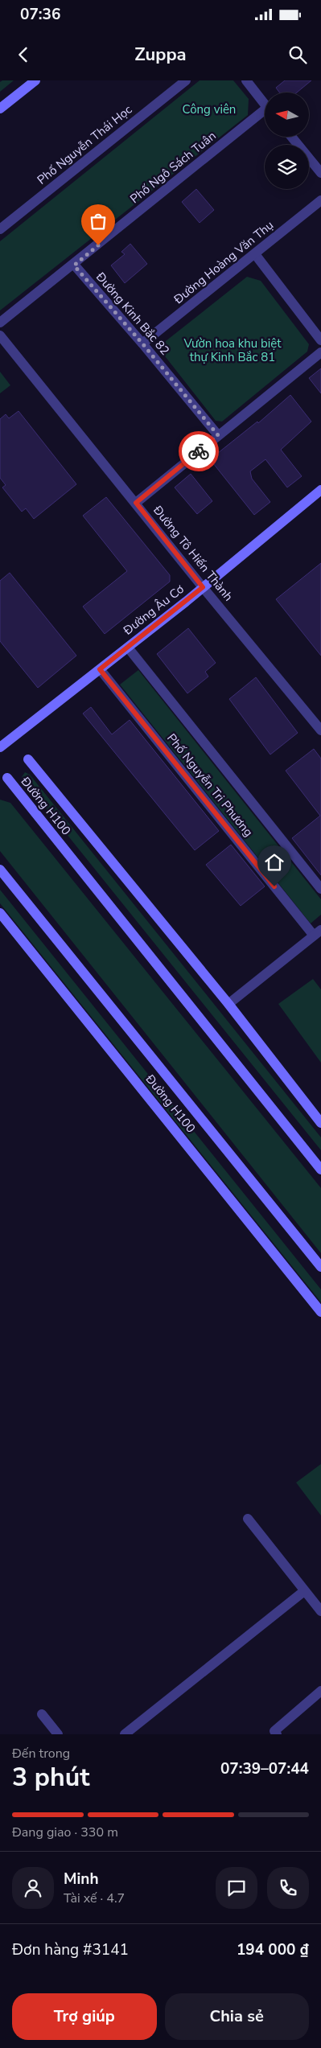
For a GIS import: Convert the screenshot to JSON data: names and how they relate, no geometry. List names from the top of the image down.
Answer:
{
  "streets": {
    "main road": ["Đường Âu Cơ", "Đường H100"],
    "street": [
      "Phố Nguyễn Thái Học",
      "Phố Ngô Sách Tuân",
      "Đường Hoàng Văn Thụ",
      "Đường Kinh Bắc 82",
      "Đường Tô Hiến Thành",
      "Phố Nguyễn Tri Phương"
    ]
  },
  "crossings": [
    ["Phố Ngô Sách Tuân", "Đường Kinh Bắc 82"],
    ["Đường Hoàng Văn Thụ", "Đường Kinh Bắc 82"],
    ["Đường Tô Hiến Thành", "Đường Âu Cơ"],
    ["Đường Âu Cơ", "Phố Nguyễn Tri Phương"]
  ],
  "parks": ["Công viên", "Vườn hoa khu biệt thự Kinh Bắc 81"],
  "north": "left",
  "page": {
    "status": "07:36",
    "header": "Zuppa",
    "heading": ["3 phút", "Đến trong", "07:39–07:44"],
    "panel": [
      "Minh",
      "Tài xế · 4.7",
      "Đơn hàng #3141",
      "194 000 ₫"
    ],
    "bar": "Đang giao · 330 m",
    "buttons": ["Trợ giúp", "Chia sẻ"]
  }
}
